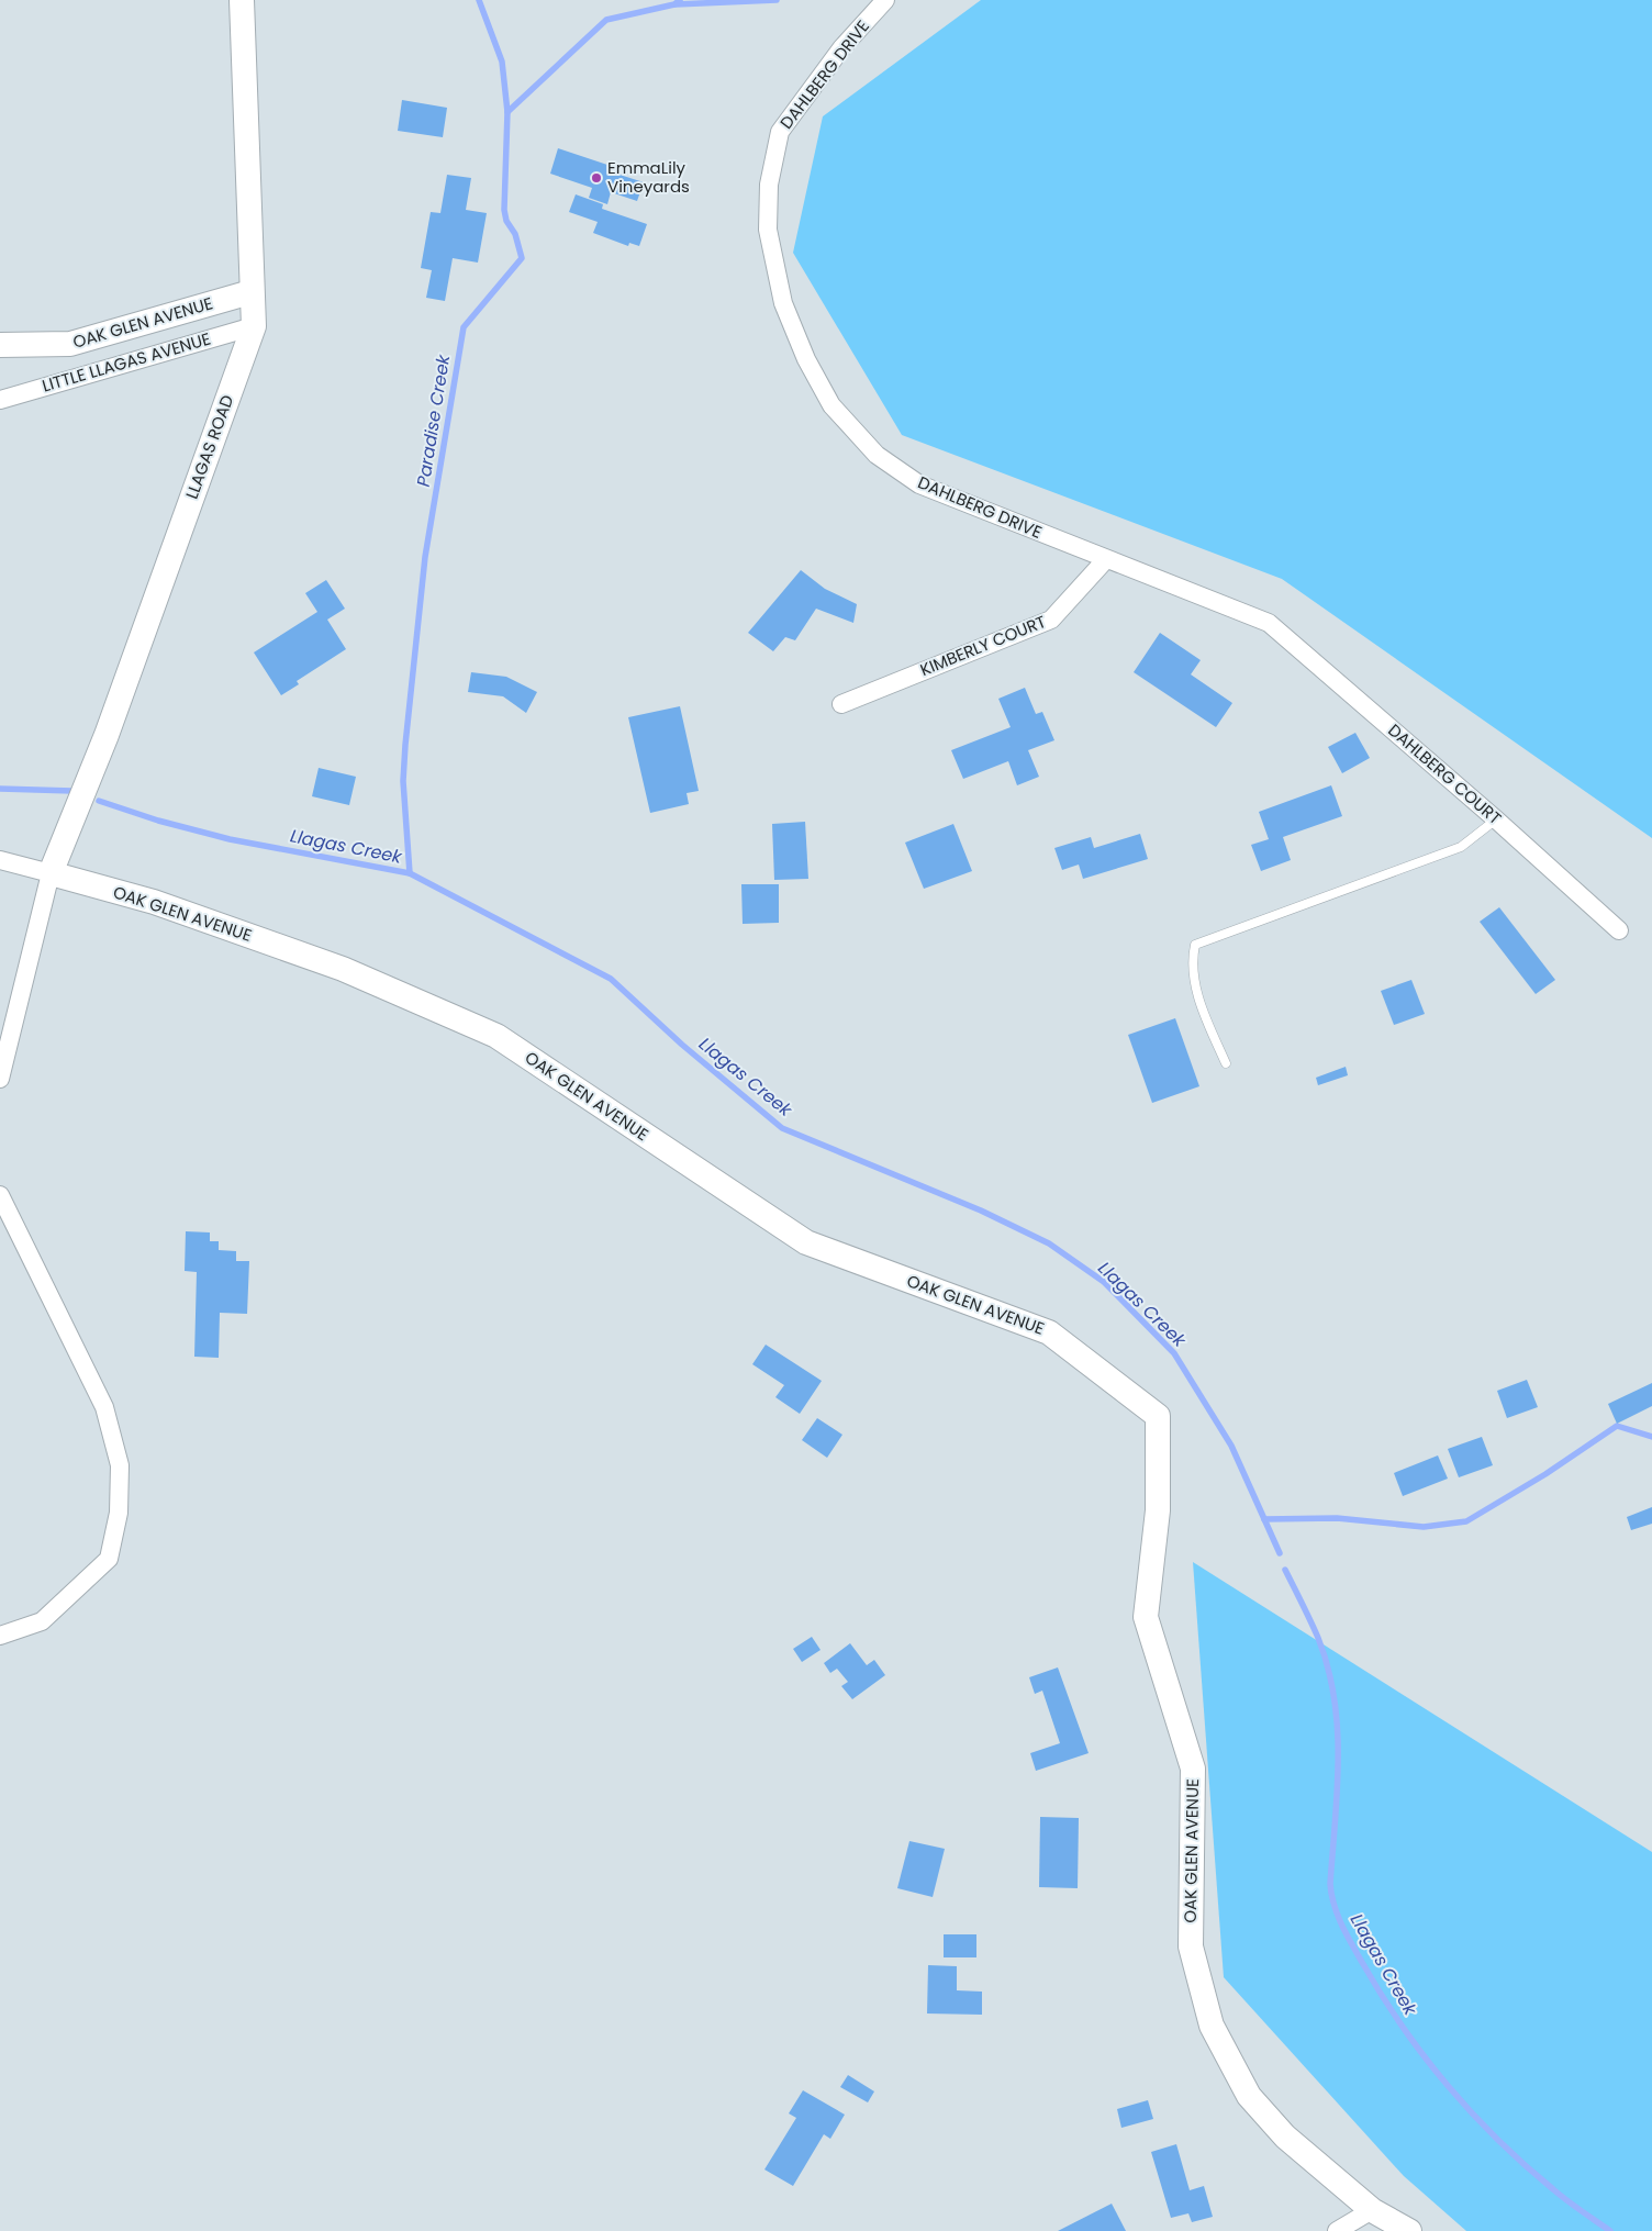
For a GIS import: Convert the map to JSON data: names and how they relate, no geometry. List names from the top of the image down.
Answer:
{
  "streets": {
    "street": [
      "DAHLBERG DRIVE",
      "OAK GLEN AVENUE",
      "LITTLE LLAGAS AVENUE",
      "LLAGAS ROAD",
      "KIMBERLY COURT",
      "DAHLBERG COURT"
    ]
  },
  "crossings": [
    ["DAHLBERG DRIVE", "KIMBERLY COURT"],
    ["DAHLBERG DRIVE", "DAHLBERG COURT"],
    ["OAK GLEN AVENUE", "LLAGAS ROAD"],
    ["LITTLE LLAGAS AVENUE", "LLAGAS ROAD"]
  ],
  "water": ["Paradise Creek", "Llagas Creek"],
  "places": ["EmmaLily Vineyards"]
}
